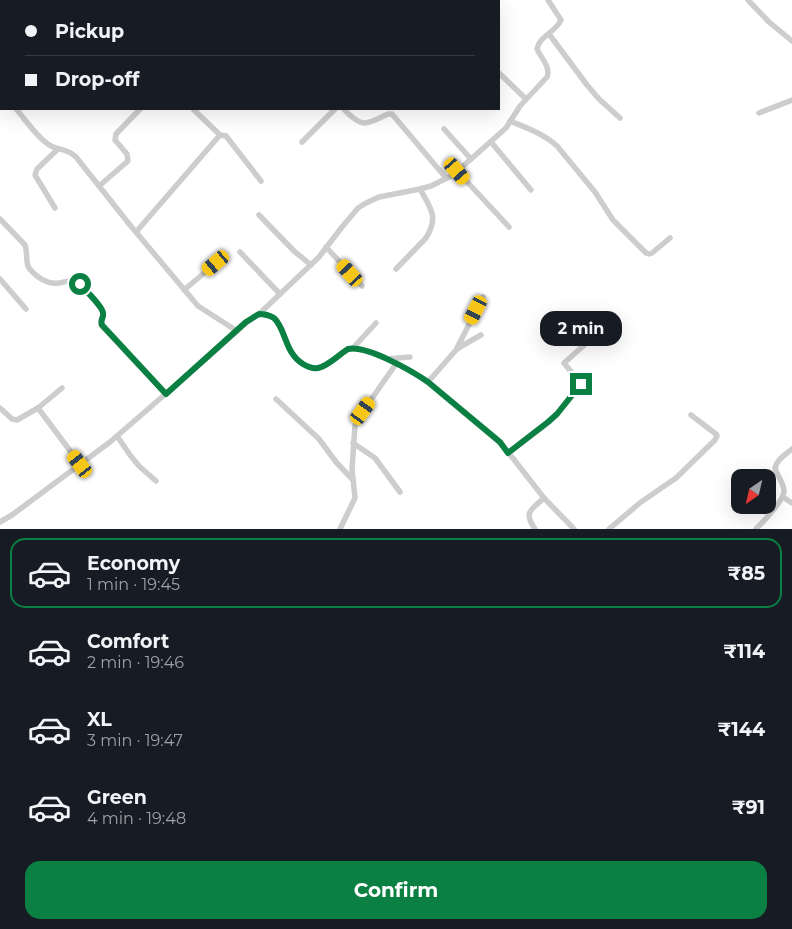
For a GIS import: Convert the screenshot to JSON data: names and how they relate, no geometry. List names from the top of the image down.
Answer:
{
  "north": "bottom left",
  "page": {
    "banner": ["Pickup", "Drop-off"],
    "bubble": "2 min",
    "list": [
      {
        "name": "Economy",
        "note": "1 min · 19:45",
        "value": "₹85"
      },
      {
        "name": "Comfort",
        "note": "2 min · 19:46",
        "value": "₹114"
      },
      {
        "name": "XL",
        "note": "3 min · 19:47",
        "value": "₹144"
      },
      {
        "name": "Green",
        "note": "4 min · 19:48",
        "value": "₹91"
      }
    ],
    "buttons": "Confirm"
  }
}
